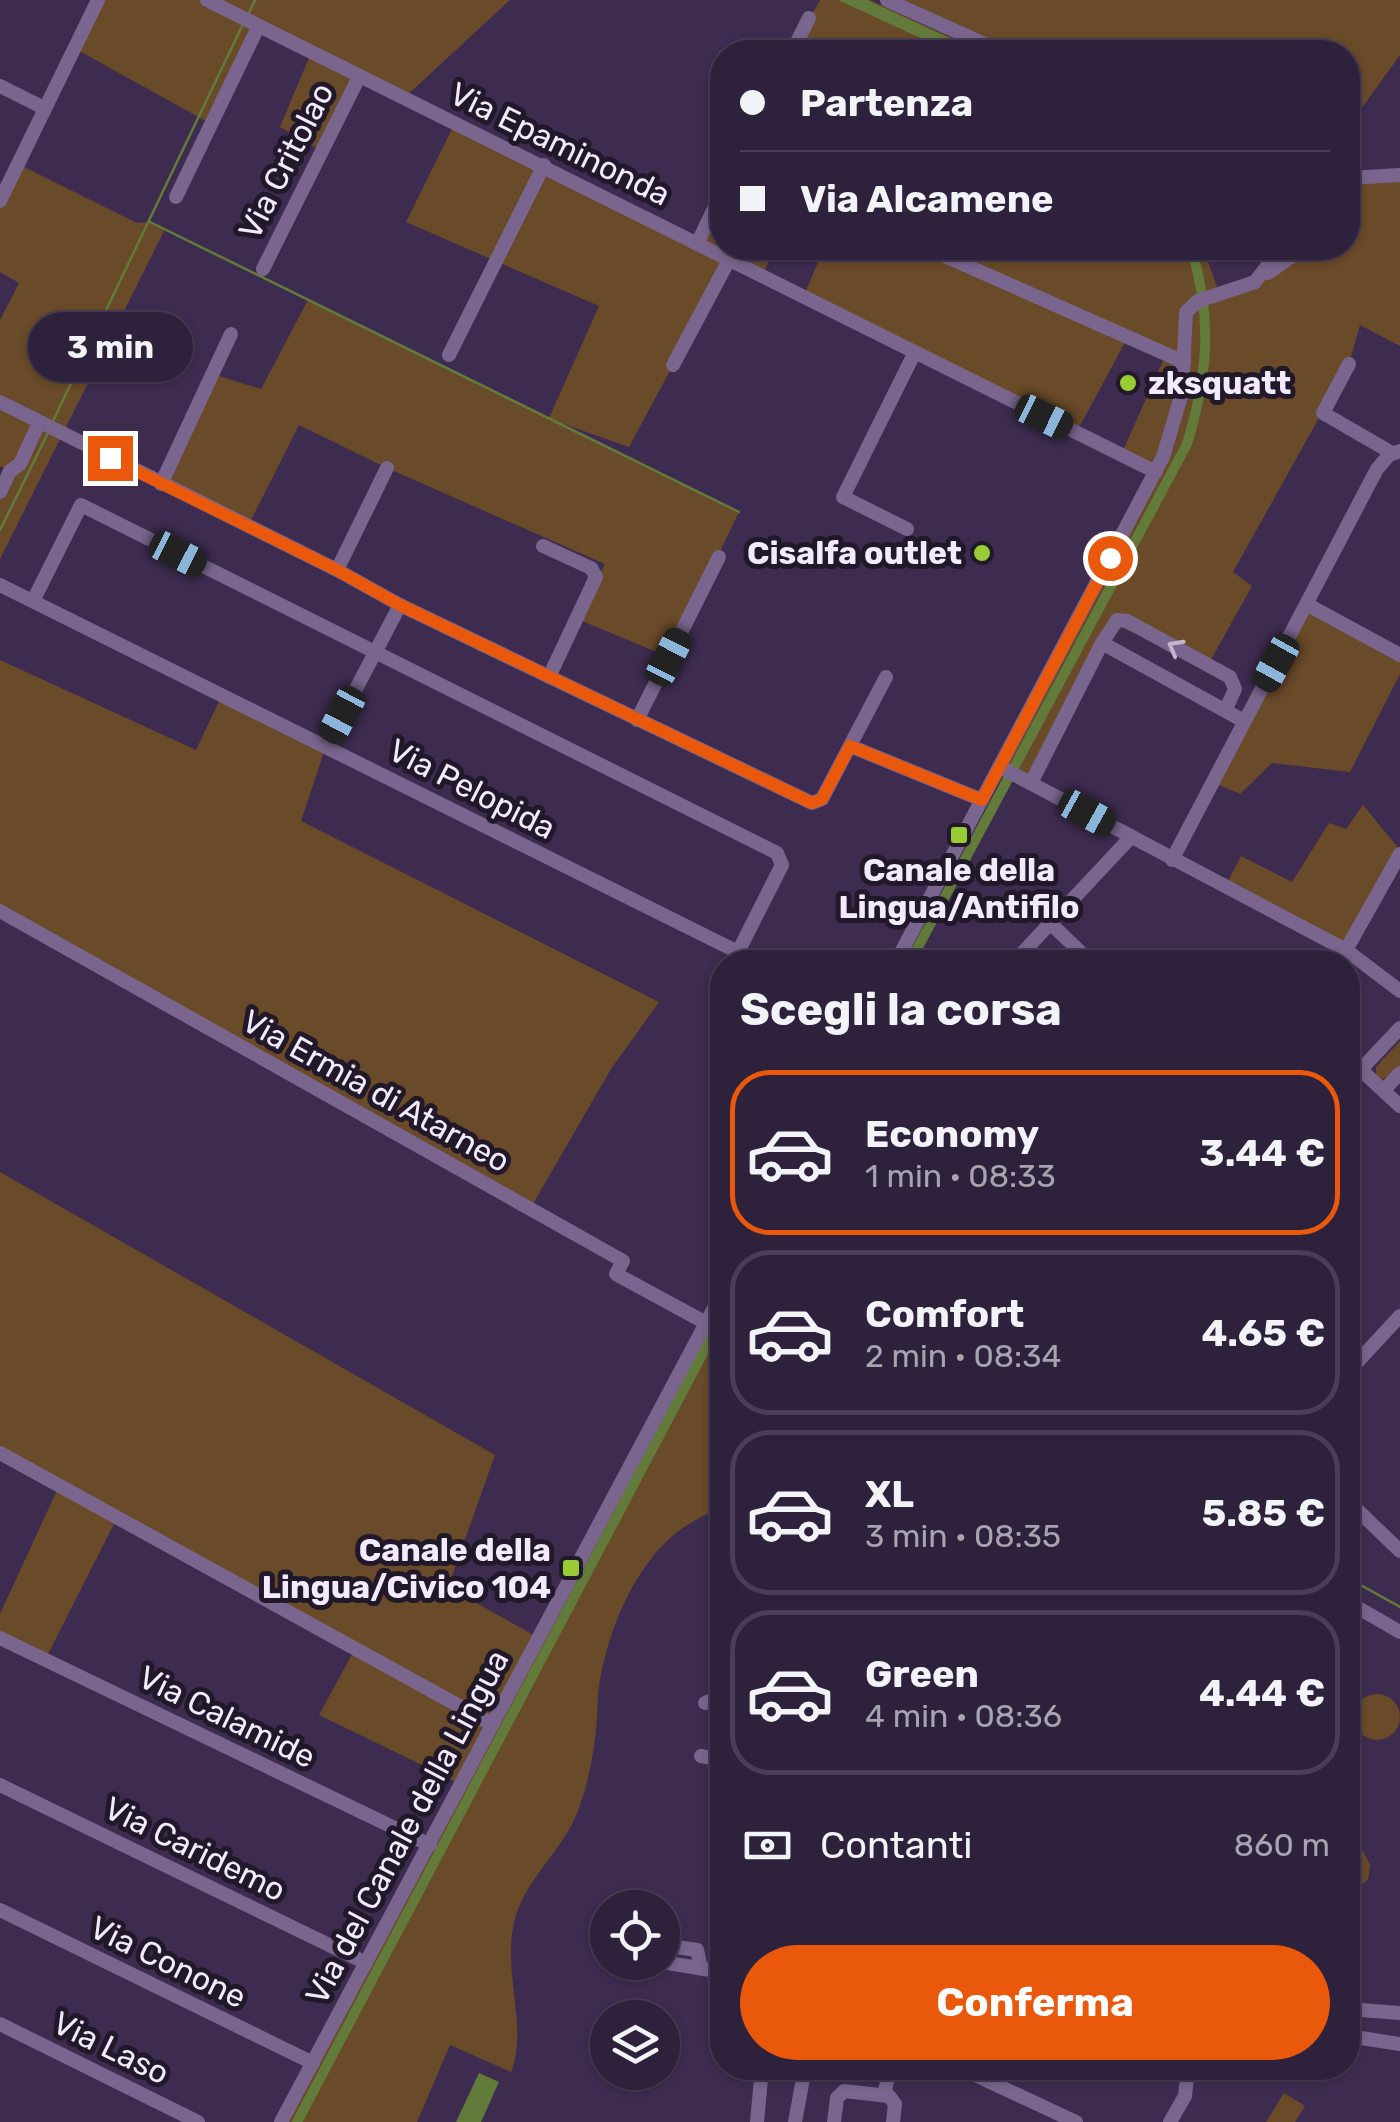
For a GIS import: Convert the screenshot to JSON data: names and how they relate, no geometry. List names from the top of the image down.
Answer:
{
  "streets": {
    "street": [
      "Via Epaminonda",
      "Via Critolao",
      "Via Pelopida",
      "Via Ermia di Atarneo",
      "Via Calamide",
      "Via del Canale della Lingua",
      "Via Caridemo",
      "Via Conone",
      "Via Laso"
    ]
  },
  "crossings": [
    ["Via Epaminonda", "Via Critolao"],
    ["Via Ermia di Atarneo", "Via del Canale della Lingua"],
    ["Via Calamide", "Via del Canale della Lingua"],
    ["Via del Canale della Lingua", "Via Caridemo"],
    ["Via del Canale della Lingua", "Via Conone"]
  ],
  "places": {
    "other": ["zksquatt", "Cisalfa outlet"],
    "transit": ["Canale della Lingua/Antifilo", "Canale della Lingua/Civico 104"]
  },
  "page": {
    "banner": ["Partenza", "Via Alcamene"],
    "bubble": "3 min",
    "heading": "Scegli la corsa",
    "list": [
      {
        "name": "Economy",
        "note": "1 min · 08:33",
        "value": "3.44 €"
      },
      {
        "name": "Comfort",
        "note": "2 min · 08:34",
        "value": "4.65 €"
      },
      {
        "name": "XL",
        "note": "3 min · 08:35",
        "value": "5.85 €"
      },
      {
        "name": "Green",
        "note": "4 min · 08:36",
        "value": "4.44 €"
      }
    ],
    "pay": ["Contanti", "860 m"],
    "buttons": "Conferma"
  }
}
